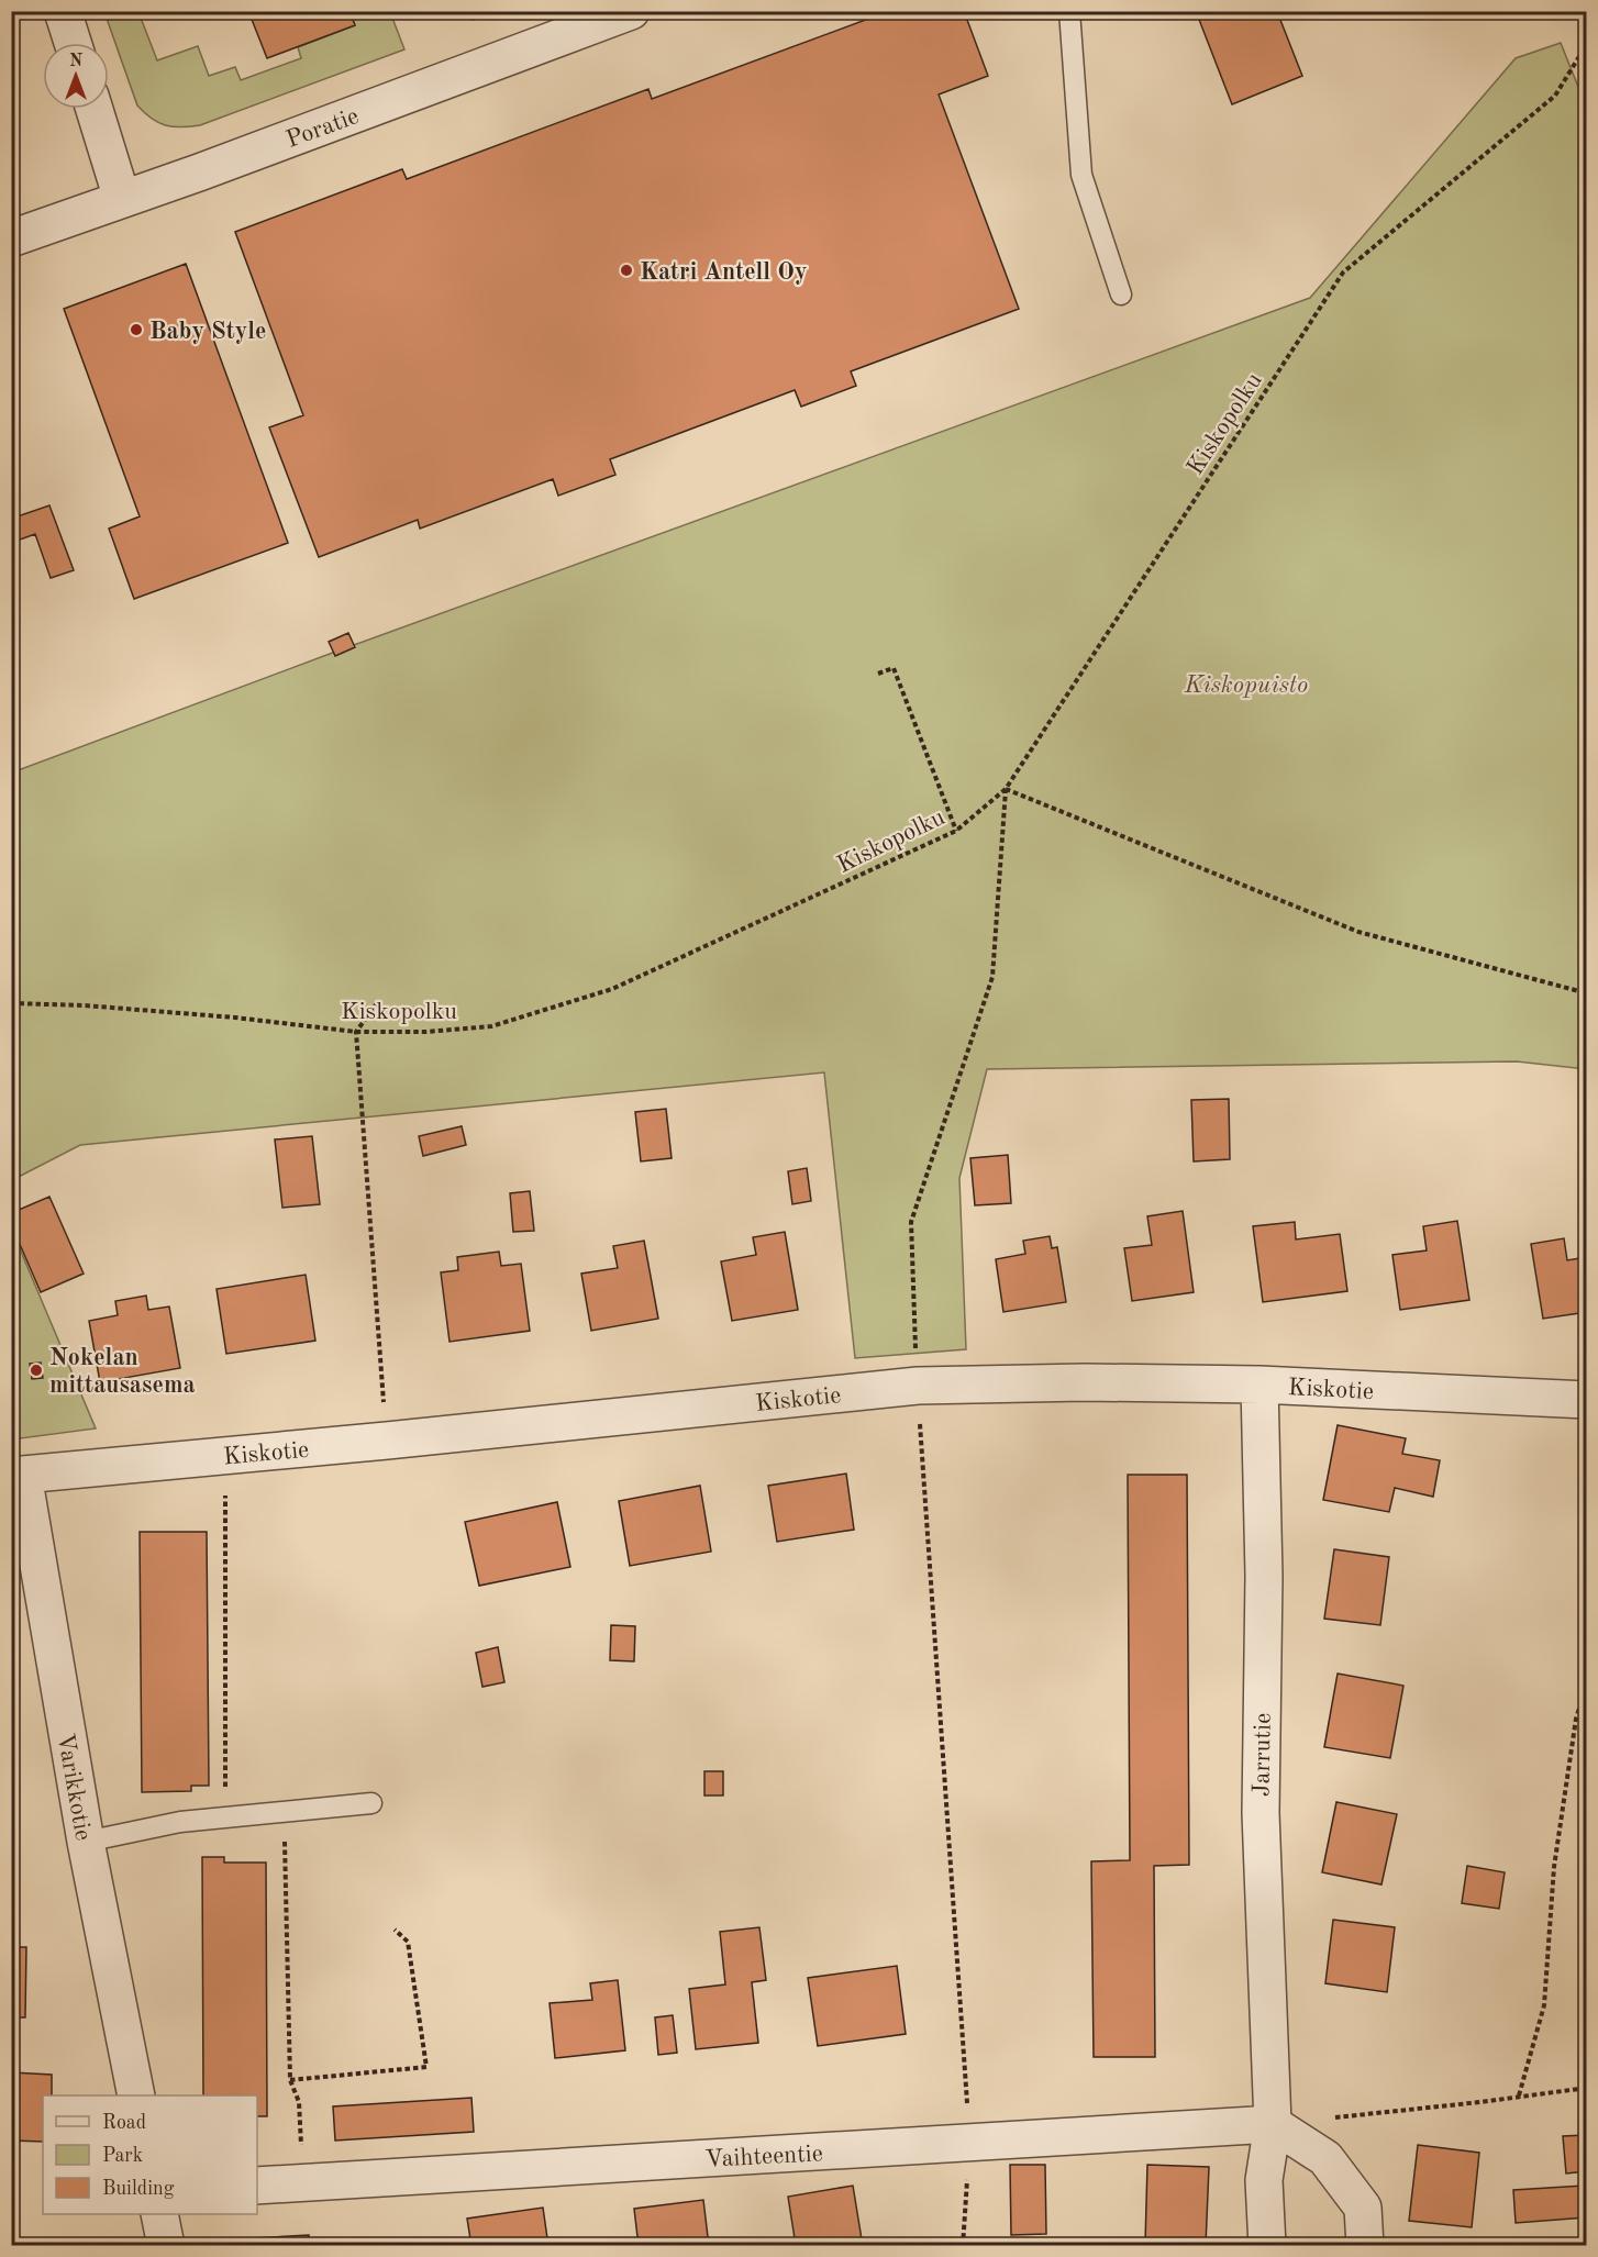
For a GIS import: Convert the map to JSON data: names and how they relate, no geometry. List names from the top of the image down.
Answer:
{
  "streets": {
    "street": [
      "Poratie",
      "Kiskotie",
      "Jarrutie",
      "Varikkotie",
      "Vaihteentie"
    ],
    "path": ["Kiskopolku"]
  },
  "crossings": [
    ["Kiskotie", "Jarrutie"],
    ["Kiskotie", "Varikkotie"],
    ["Jarrutie", "Vaihteentie"]
  ],
  "parks": ["Kiskopuisto"],
  "places": ["Katri Antell Oy", "Baby Style", "Nokelan mittausasema"],
  "legend": ["Road", "Park", "Building"],
  "north": "top"
}
